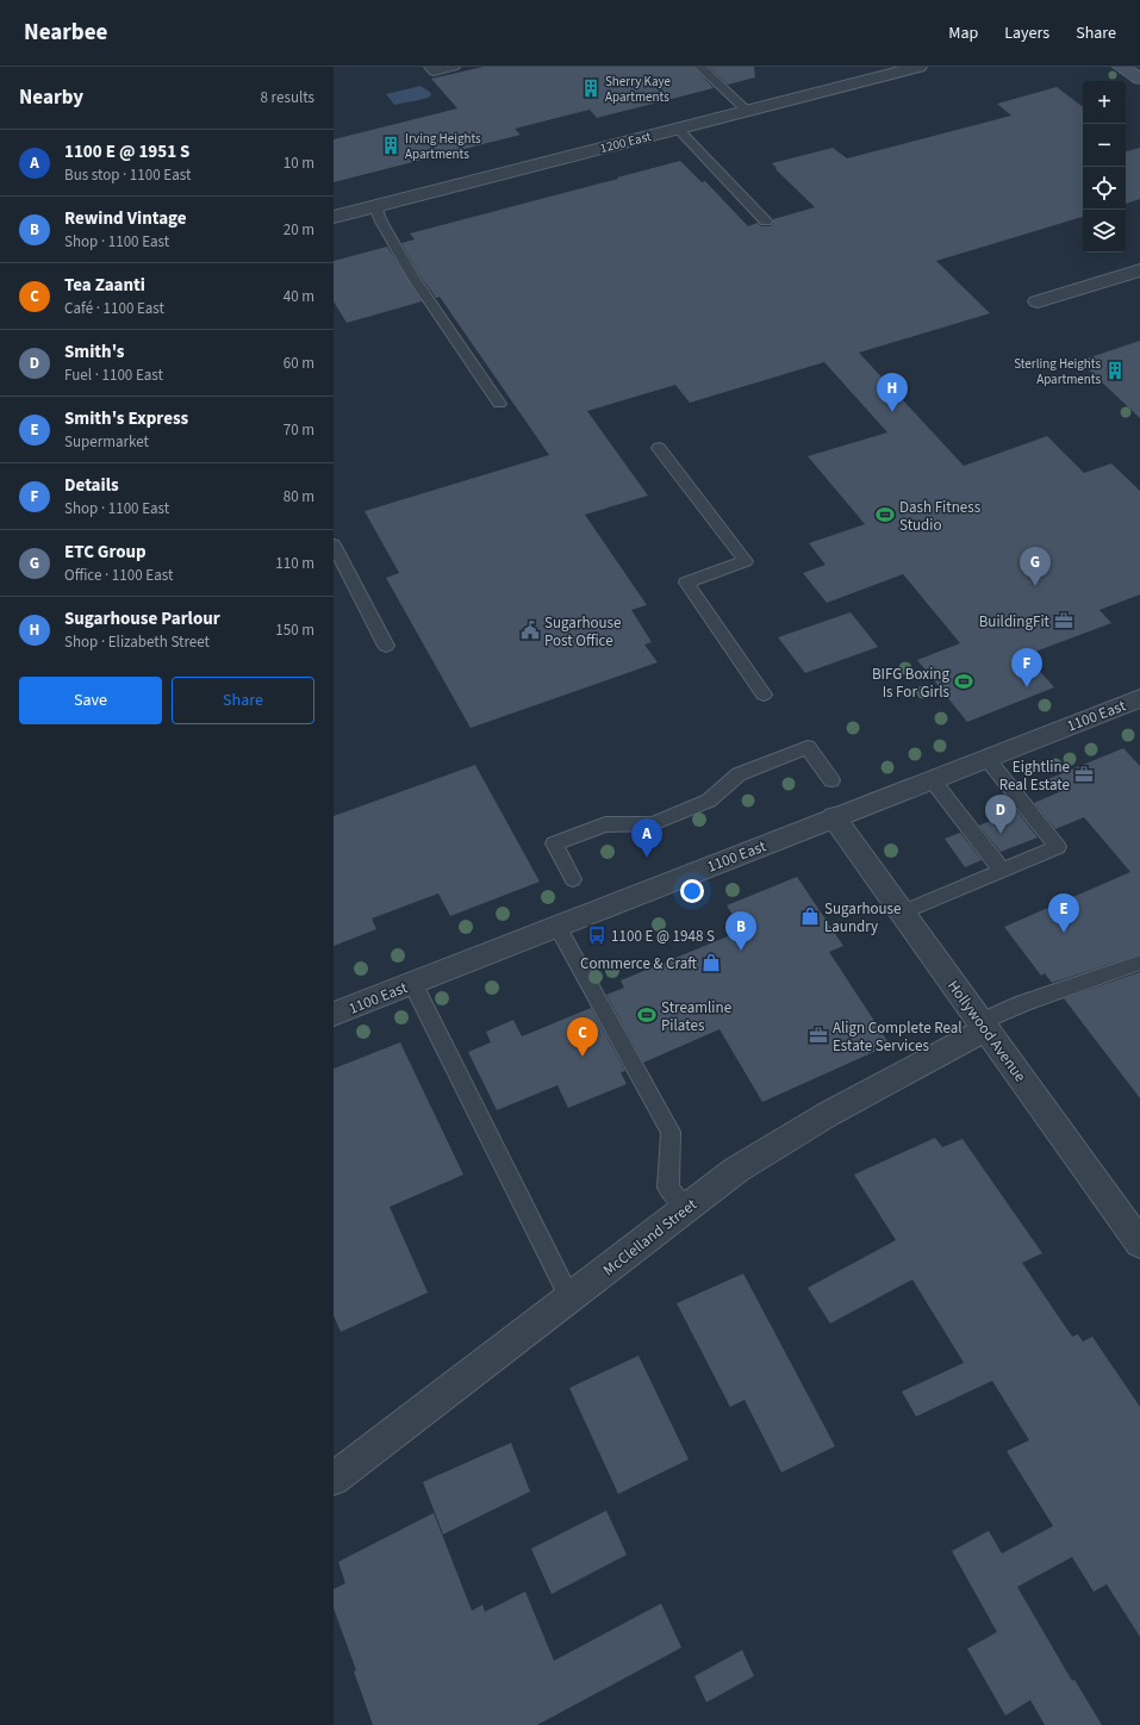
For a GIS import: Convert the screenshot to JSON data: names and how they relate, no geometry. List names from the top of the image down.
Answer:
{
  "streets": {
    "street": [
      "1200 East",
      "1100 East",
      "Hollywood Avenue",
      "McClelland Street"
    ]
  },
  "crossings": [
    ["1100 East", "Hollywood Avenue"],
    ["Hollywood Avenue", "McClelland Street"]
  ],
  "places": {
    "building": ["Sherry Kaye Apartments", "Irving Heights Apartments", "Sterling Heights Apartments"],
    "sports": ["Dash Fitness Studio", "BIFG Boxing Is For Girls", "Streamline Pilates"],
    "office": ["BuildingFit", "Eightline Real Estate", "Align Complete Real Estate Services"],
    "public building": ["Sugarhouse Post Office"],
    "shop": ["Sugarhouse Laundry", "Commerce & Craft"],
    "bus stop": ["1100 E @ 1948 S"]
  },
  "page": {
    "header": "Nearbee",
    "nav": ["Map", "Layers", "Share"],
    "heading": ["Nearby", "8 results"],
    "map_buttons": ["+", "−"],
    "list": [
      {
        "mark": "A",
        "name": "1100 E @ 1951 S",
        "note": "Bus stop · 1100 East",
        "value": "10 m"
      },
      {
        "mark": "B",
        "name": "Rewind Vintage",
        "note": "Shop · 1100 East",
        "value": "20 m"
      },
      {
        "mark": "C",
        "name": "Tea Zaanti",
        "note": "Café · 1100 East",
        "value": "40 m"
      },
      {
        "mark": "D",
        "name": "Smith's",
        "note": "Fuel · 1100 East",
        "value": "60 m"
      },
      {
        "mark": "E",
        "name": "Smith's Express",
        "note": "Supermarket",
        "value": "70 m"
      },
      {
        "mark": "F",
        "name": "Details",
        "note": "Shop · 1100 East",
        "value": "80 m"
      },
      {
        "mark": "G",
        "name": "ETC Group",
        "note": "Office · 1100 East",
        "value": "110 m"
      },
      {
        "mark": "H",
        "name": "Sugarhouse Parlour",
        "note": "Shop · Elizabeth Street",
        "value": "150 m"
      }
    ],
    "pins": [
      "H",
      "G",
      "F",
      "D",
      "A",
      "E",
      "B",
      "C"
    ],
    "buttons": ["Save", "Share"]
  }
}
